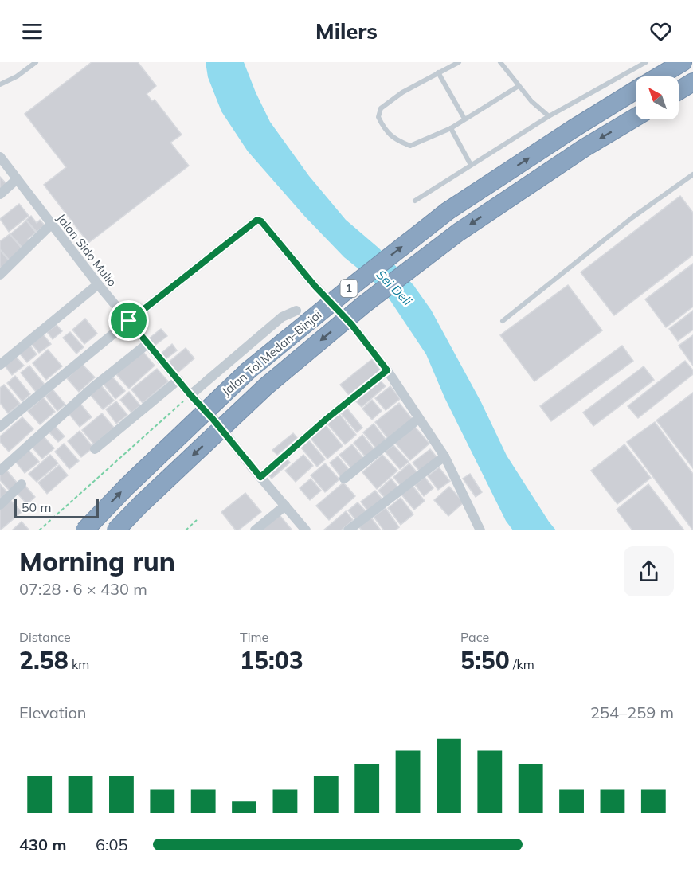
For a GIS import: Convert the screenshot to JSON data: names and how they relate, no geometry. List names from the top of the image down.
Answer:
{
  "streets": {
    "highway": ["1", "Jalan Tol Medan–Binjai"],
    "street": ["Jalan Sido Mulio"]
  },
  "water": ["Sei Deli"],
  "scale_bar": "50 m",
  "north": "top left",
  "page": {
    "header": "Milers",
    "scale": "50 m",
    "heading": ["Morning run", "07:28 · 6 × 430 m"],
    "stats": [
      ["Distance", "2.58 km"],
      ["Time", "15:03"],
      ["Pace", "5:50 /km"]
    ],
    "chart": ["Elevation", "254–259 m"],
    "list": [
      {
        "name": "430 m",
        "note": "6:05"
      }
    ]
  }
}
